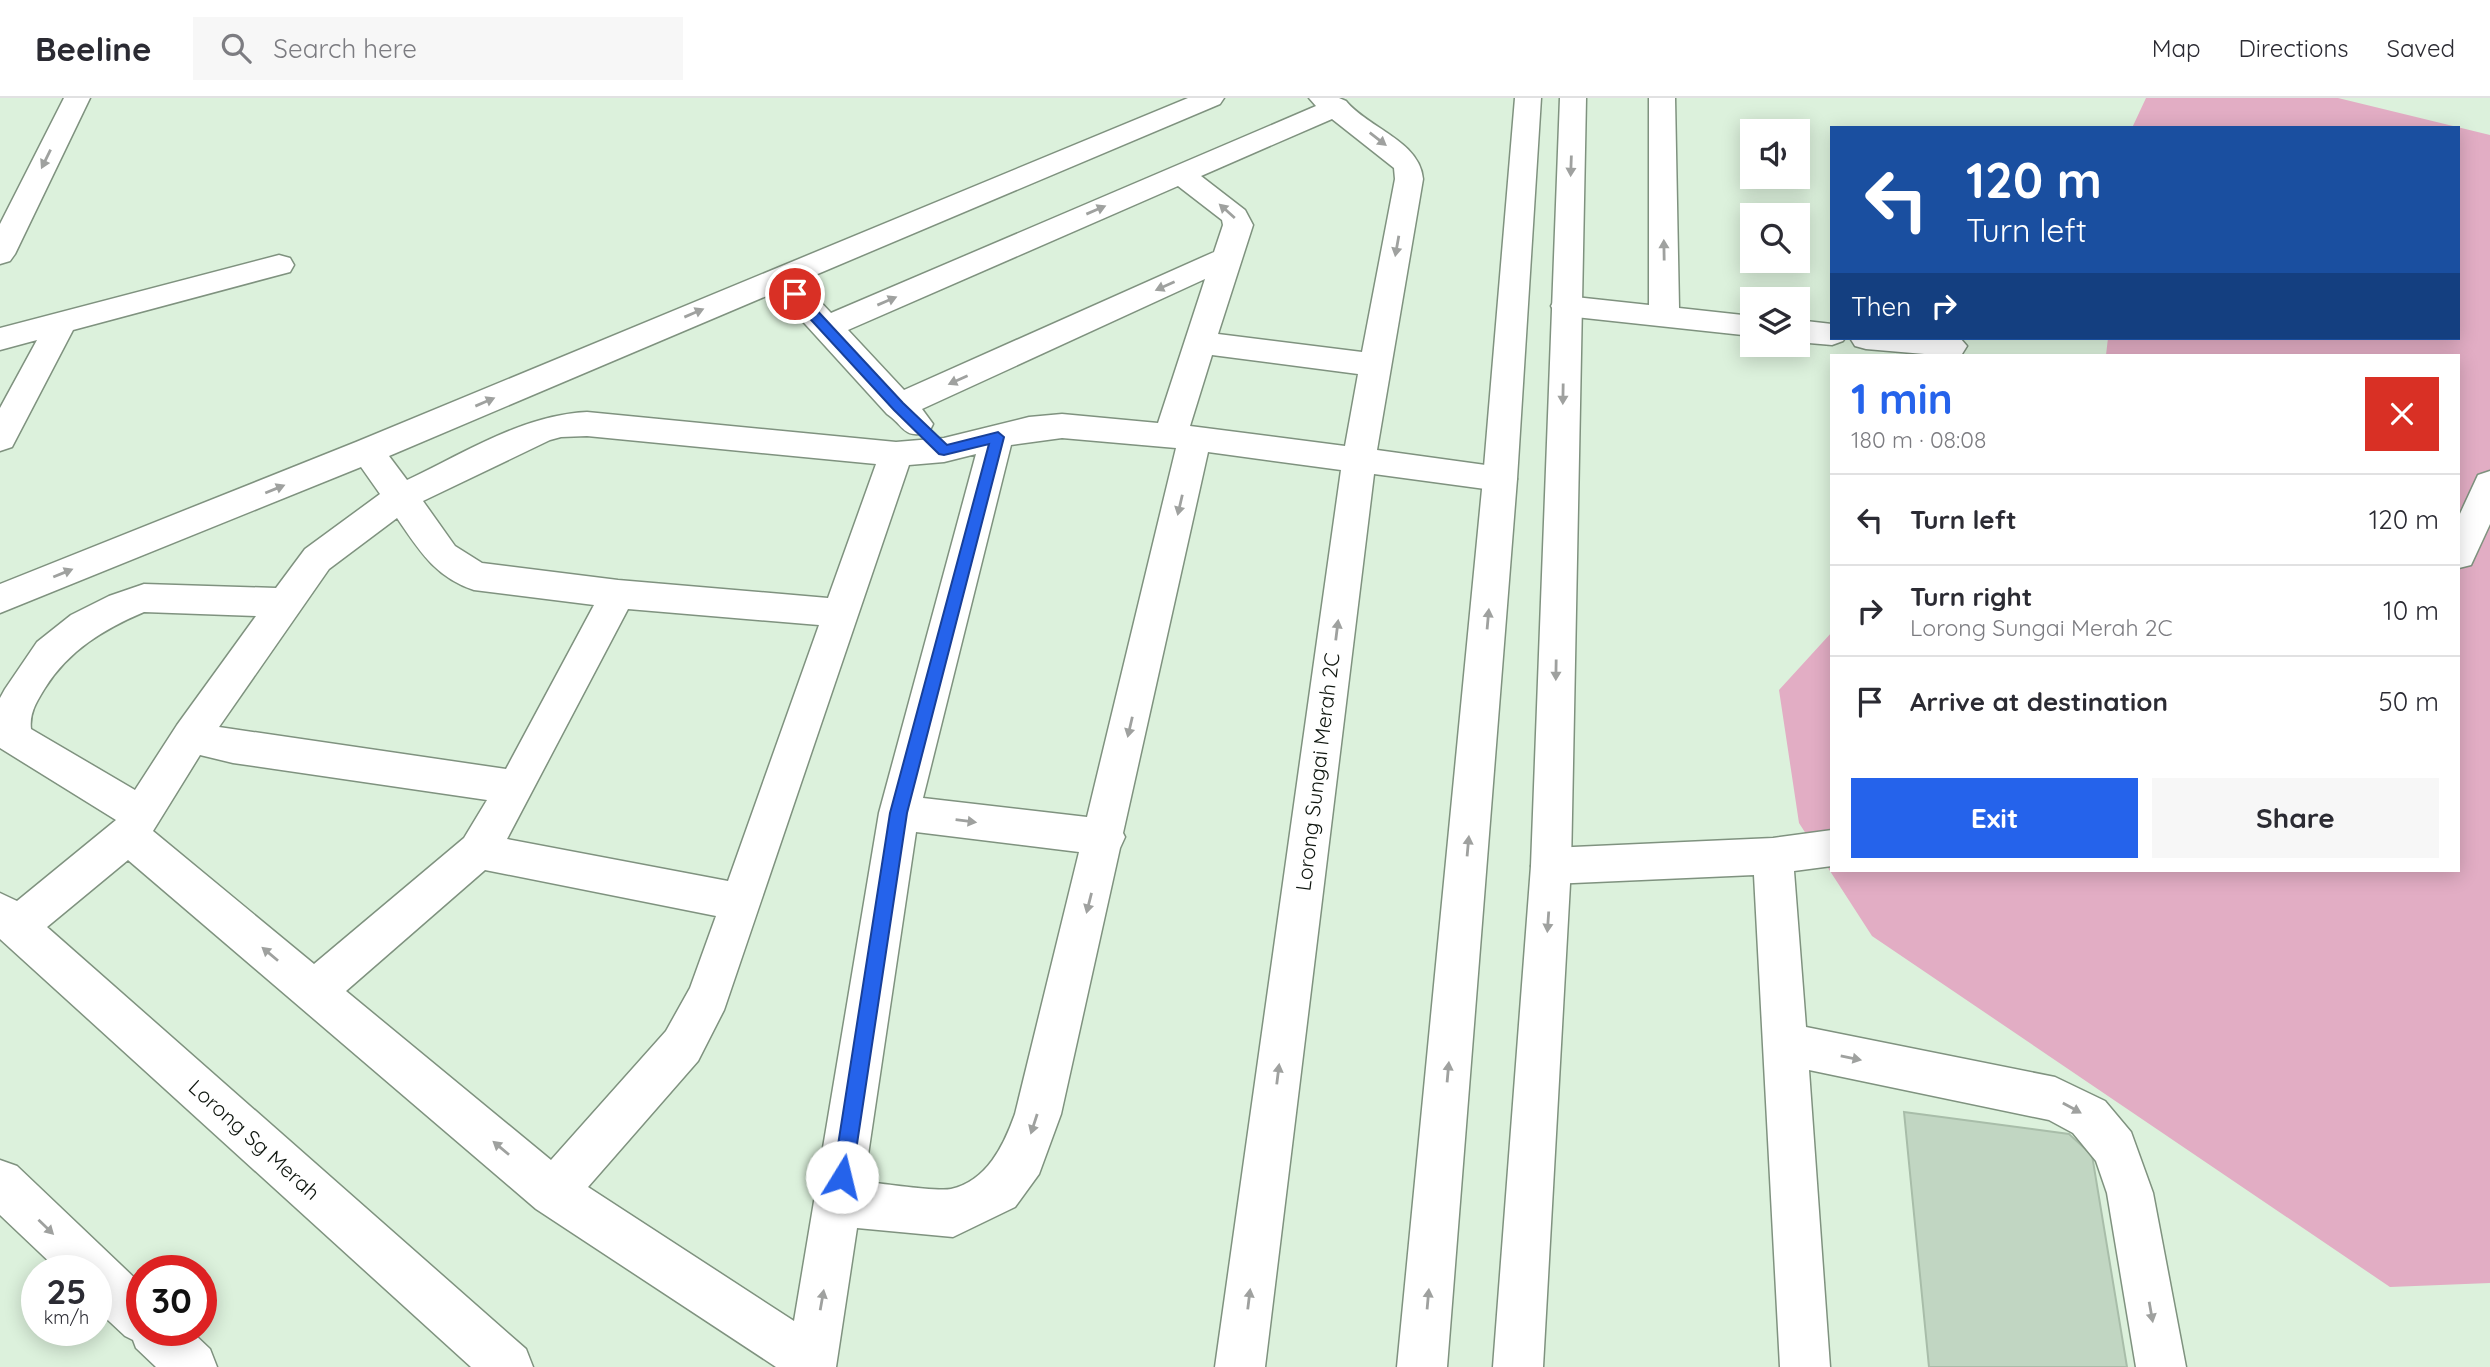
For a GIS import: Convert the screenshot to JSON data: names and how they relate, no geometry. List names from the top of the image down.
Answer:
{
  "streets": {
    "street": ["Lorong Sungai Merah 2C", "Lorong Sg Merah"]
  },
  "page": {
    "header": "Beeline",
    "search": "Search here",
    "nav": ["Map", "Directions", "Saved"],
    "turn": ["120 m", "Turn left"],
    "then": "Then",
    "heading": ["1 min", "180 m · 08:08"],
    "list": [
      {
        "name": "Turn left",
        "value": "120 m"
      },
      {
        "name": "Turn right",
        "note": "Lorong Sungai Merah 2C",
        "value": "10 m"
      },
      {
        "name": "Arrive at destination",
        "value": "50 m"
      }
    ],
    "buttons": ["Exit", "Share"],
    "speed": "25 km/h",
    "limit": "30"
  }
}
